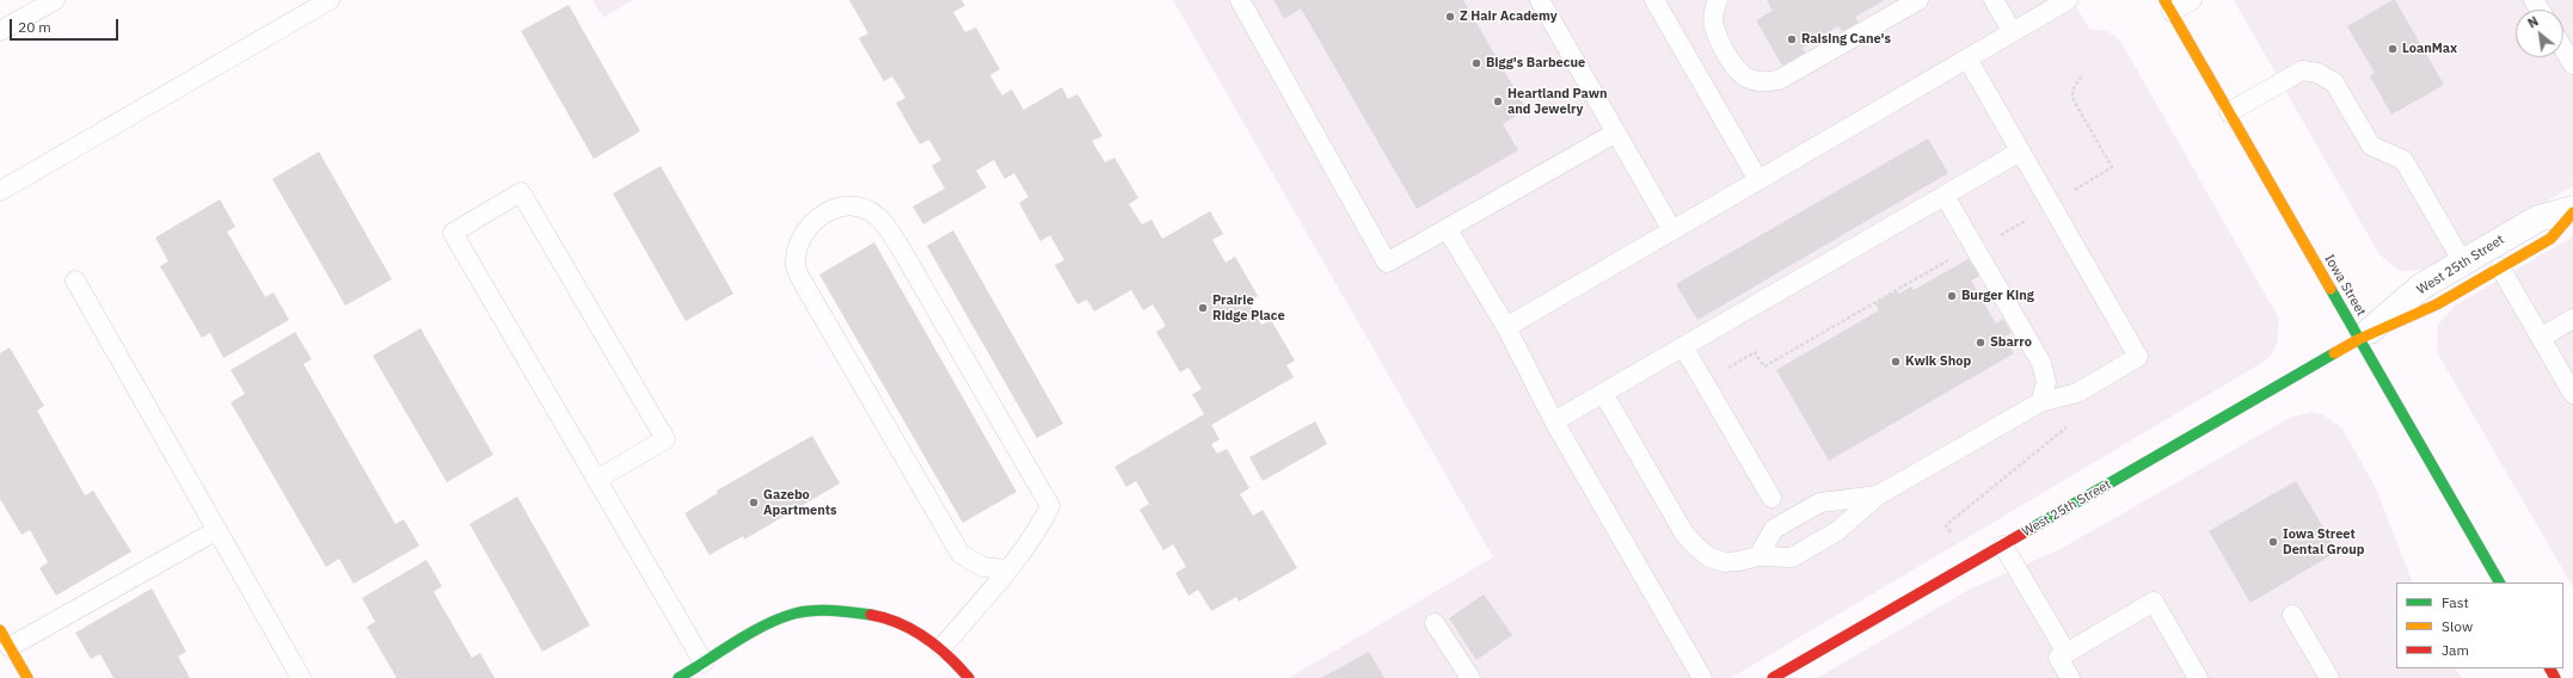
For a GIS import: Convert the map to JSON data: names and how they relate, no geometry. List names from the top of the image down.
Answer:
{
  "streets": {
    "main road": ["West 25th Street", "Iowa Street"]
  },
  "crossings": [
    ["West 25th Street", "Iowa Street"]
  ],
  "places": [
    "Z Hair Academy",
    "Raising Cane's",
    "LoanMax",
    "Bigg's Barbecue",
    "Heartland Pawn and Jewelry",
    "Burger King",
    "Prairie Ridge Place",
    "Sbarro",
    "Kwik Shop",
    "Gazebo Apartments",
    "Iowa Street Dental Group"
  ],
  "legend": ["Fast", "Slow", "Jam"],
  "scale_bar": "20 m",
  "north": "top left"
}
